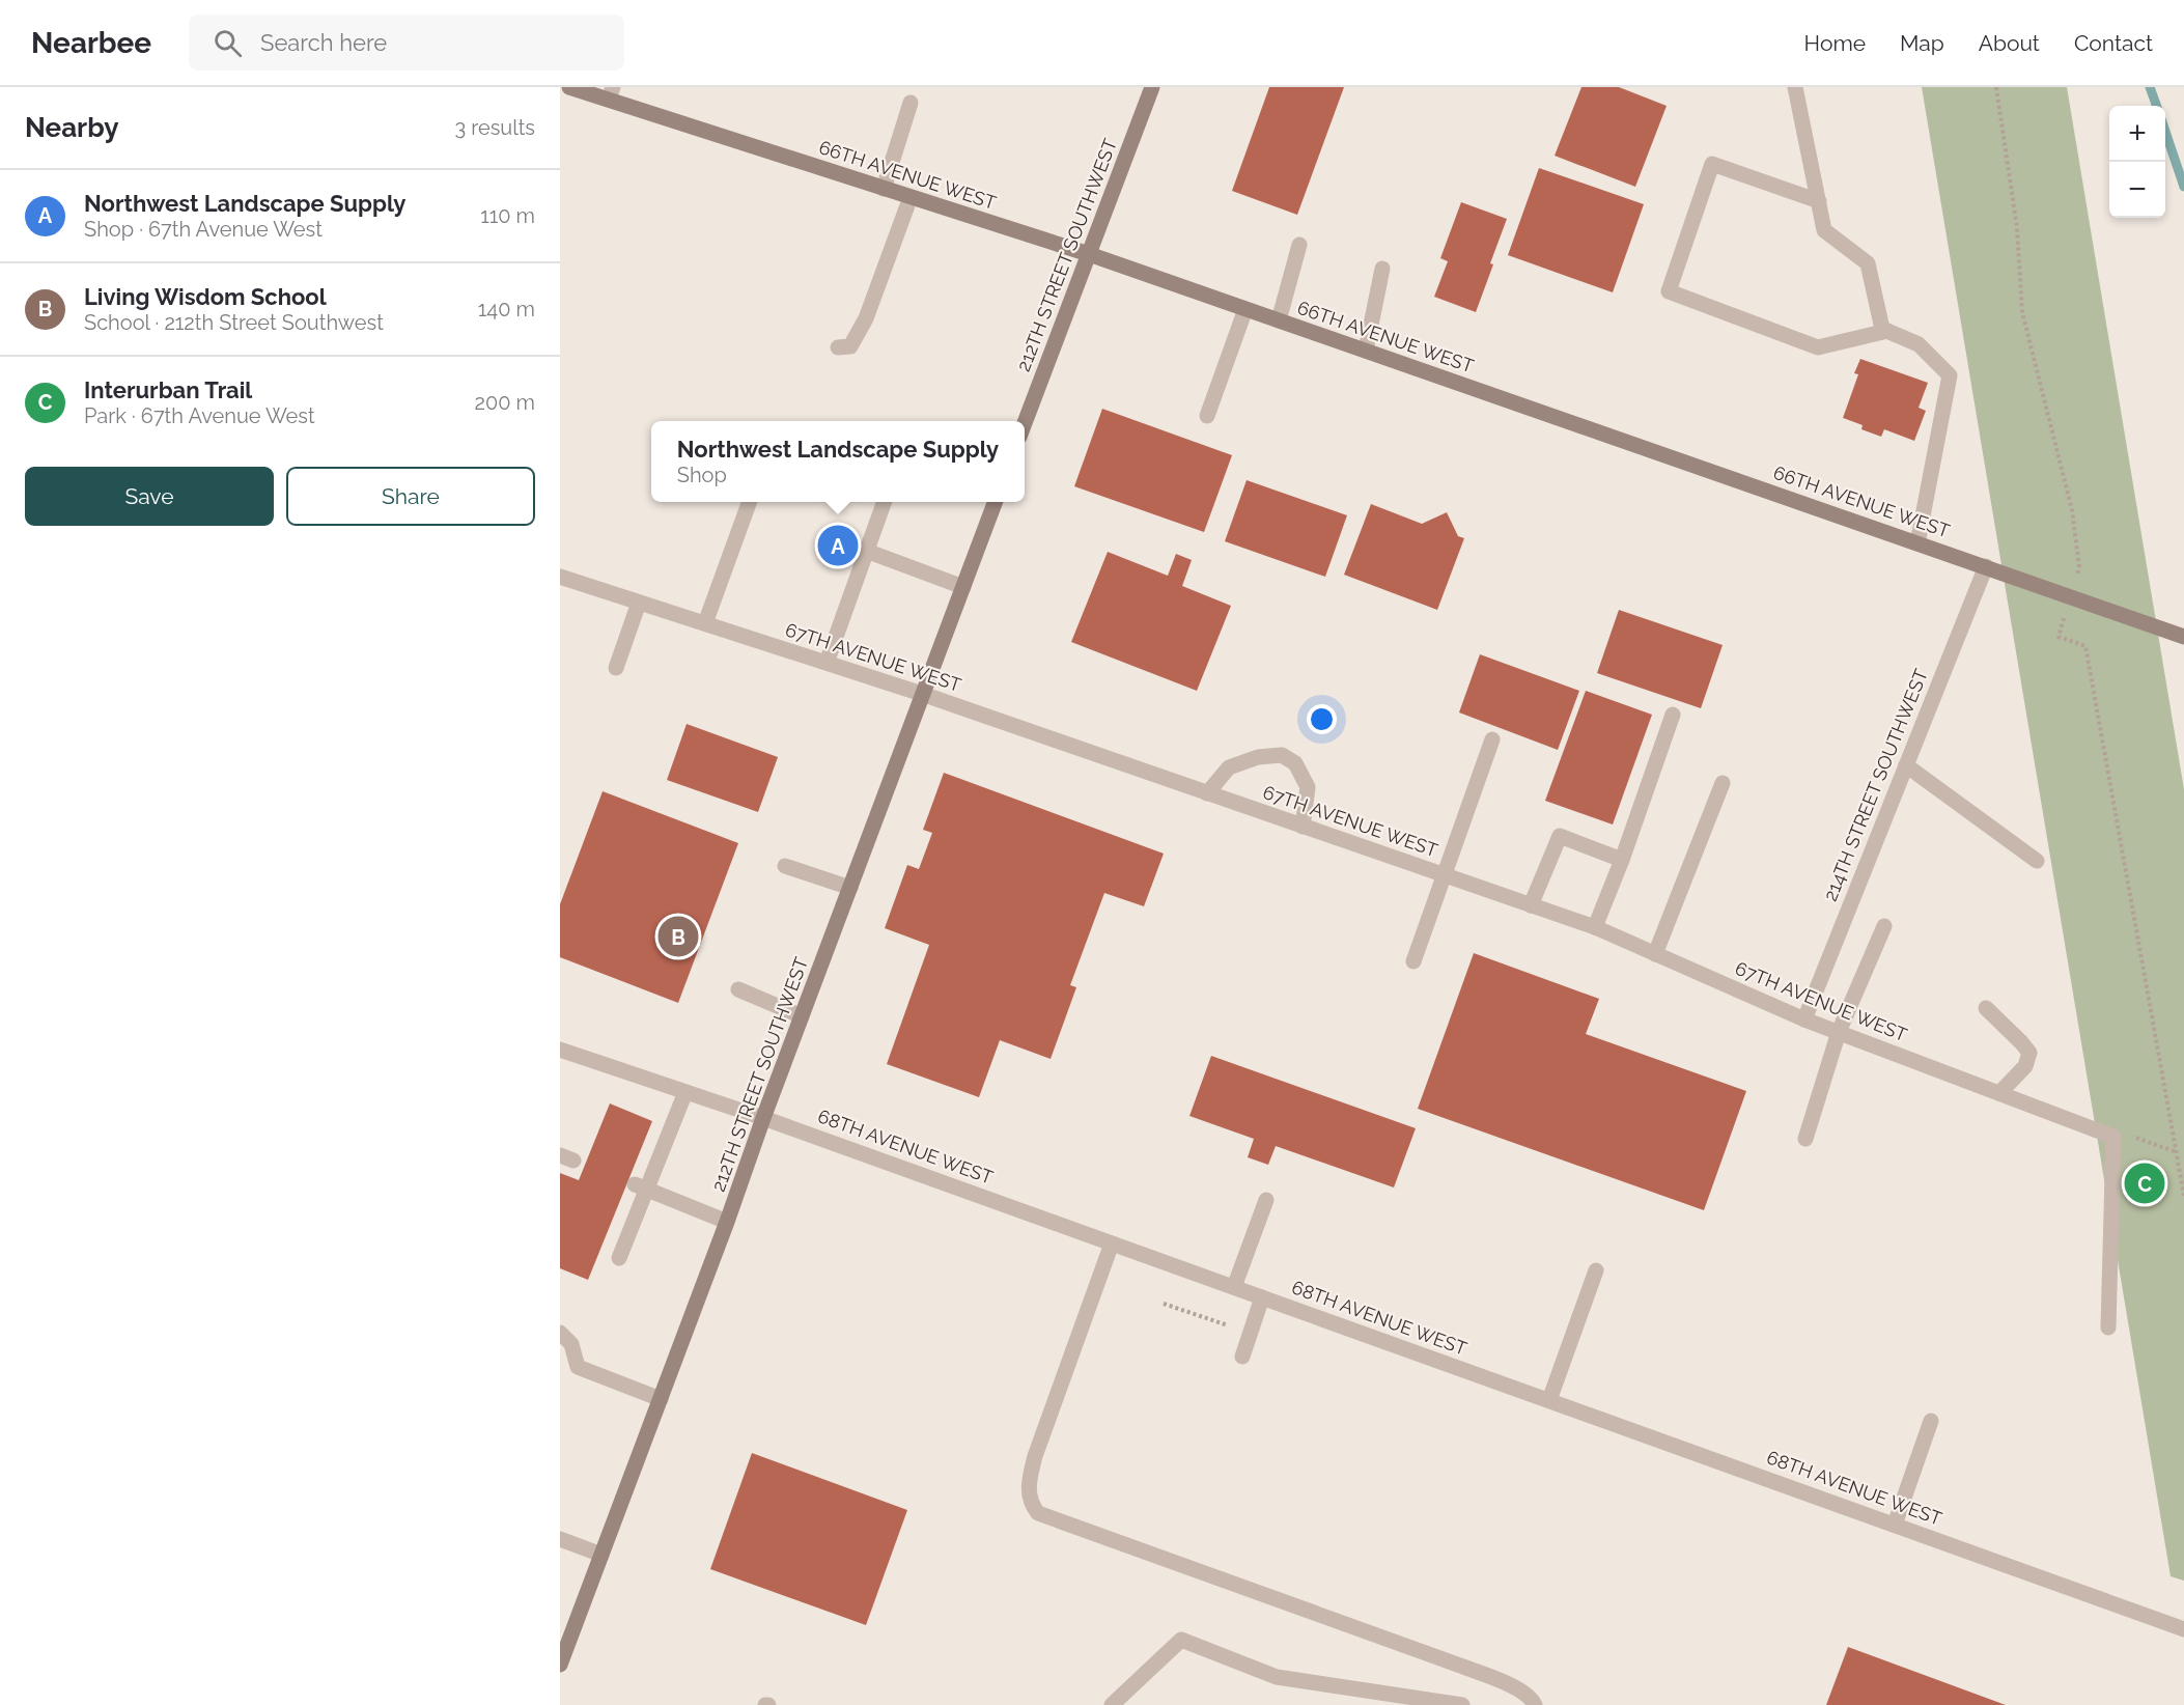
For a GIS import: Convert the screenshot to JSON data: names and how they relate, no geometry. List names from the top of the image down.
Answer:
{
  "streets": {
    "main road": ["66TH AVENUE WEST", "212TH STREET SOUTHWEST"],
    "street": ["67TH AVENUE WEST", "214TH STREET SOUTHWEST", "68TH AVENUE WEST"]
  },
  "crossings": [
    ["66TH AVENUE WEST", "212TH STREET SOUTHWEST"],
    ["66TH AVENUE WEST", "214TH STREET SOUTHWEST"],
    ["212TH STREET SOUTHWEST", "67TH AVENUE WEST"],
    ["212TH STREET SOUTHWEST", "68TH AVENUE WEST"],
    ["67TH AVENUE WEST", "214TH STREET SOUTHWEST"]
  ],
  "page": {
    "header": "Nearbee",
    "search": "Search here",
    "nav": [
      "Home",
      "Map",
      "About",
      "Contact"
    ],
    "heading": ["Nearby", "3 results"],
    "map_buttons": ["+", "−"],
    "list": [
      {
        "mark": "A",
        "name": "Northwest Landscape Supply",
        "note": "Shop · 67th Avenue West",
        "value": "110 m"
      },
      {
        "mark": "B",
        "name": "Living Wisdom School",
        "note": "School · 212th Street Southwest",
        "value": "140 m"
      },
      {
        "mark": "C",
        "name": "Interurban Trail",
        "note": "Park · 67th Avenue West",
        "value": "200 m"
      }
    ],
    "popup": ["Northwest Landscape Supply", "Shop"],
    "buttons": ["Save", "Share"],
    "pins": ["A", "B", "C"]
  }
}
